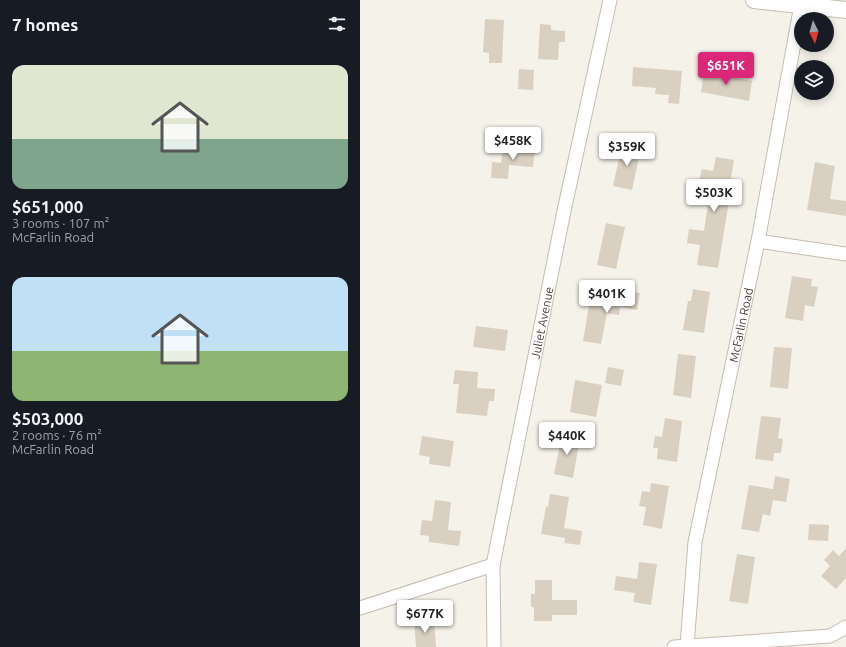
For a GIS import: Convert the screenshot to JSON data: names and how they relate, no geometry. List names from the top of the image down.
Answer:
{
  "streets": {
    "street": ["Juliet Avenue", "McFarlin Road"]
  },
  "north": "bottom",
  "page": {
    "heading": "7 homes",
    "list": [
      {
        "name": "$651,000",
        "note": "3 rooms · 107 m² · McFarlin Road"
      },
      {
        "name": "$503,000",
        "note": "2 rooms · 76 m² · McFarlin Road"
      }
    ],
    "price": [
      "$651K",
      "$458K",
      "$359K",
      "$503K",
      "$401K",
      "$440K",
      "$677K"
    ]
  }
}
